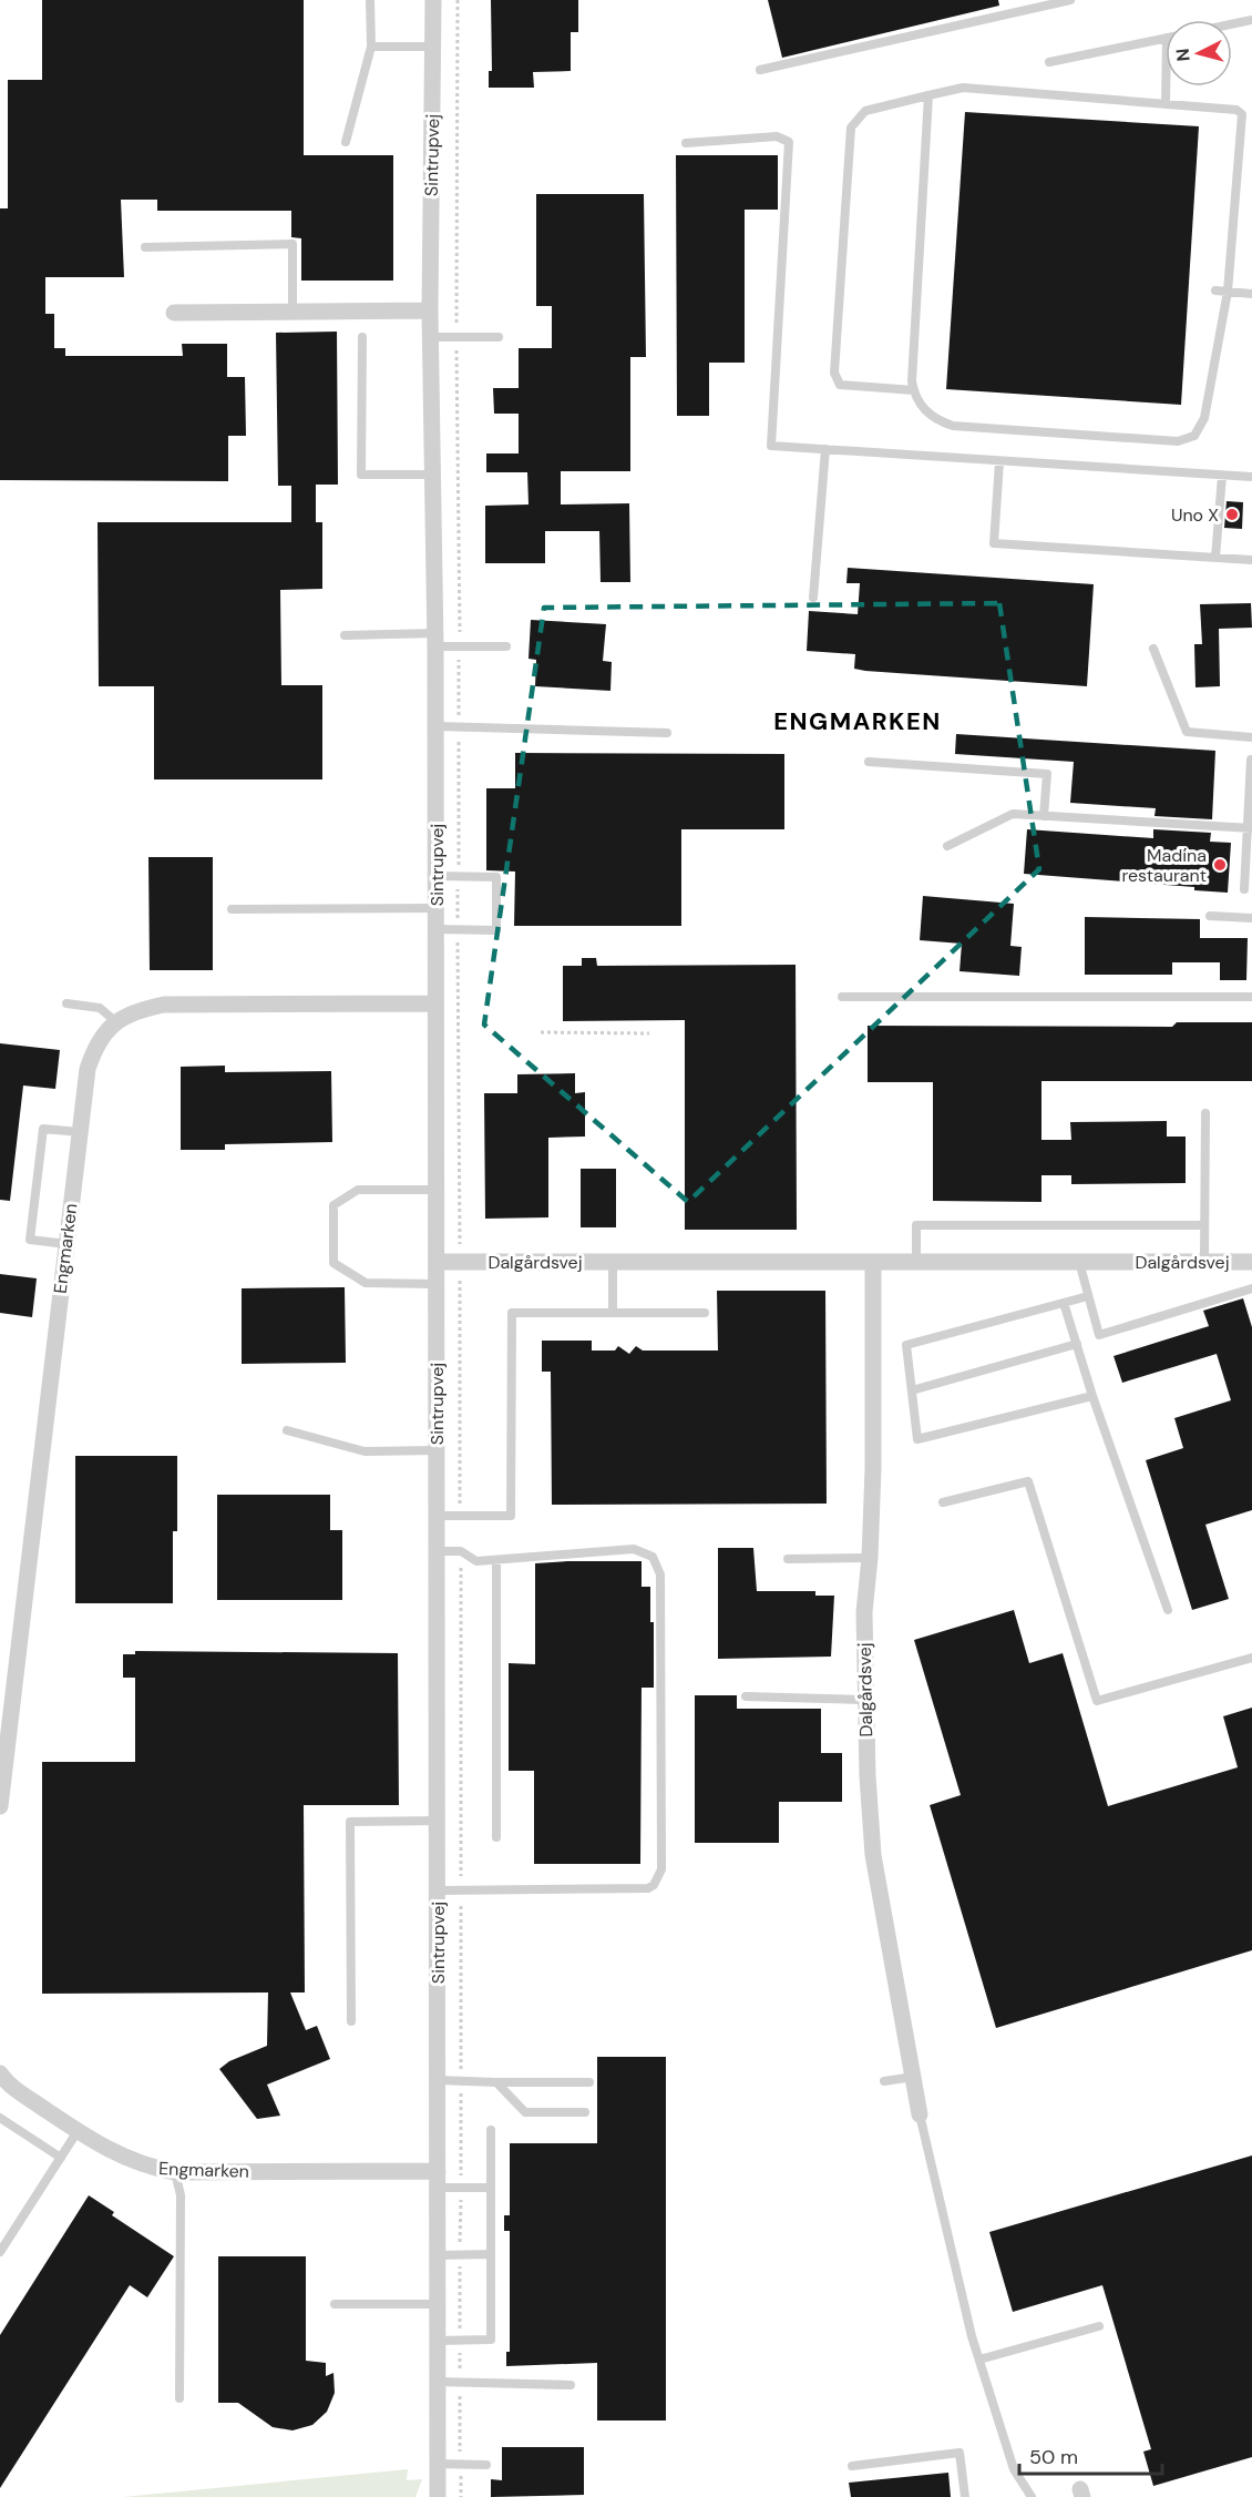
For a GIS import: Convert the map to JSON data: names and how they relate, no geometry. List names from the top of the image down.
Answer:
{
  "streets": {
    "street": ["Sintrupvej", "Engmarken", "Dalgårdsvej"]
  },
  "crossings": [
    ["Sintrupvej", "Engmarken"],
    ["Sintrupvej", "Dalgårdsvej"]
  ],
  "districts": ["ENGMARKEN"],
  "places": ["Uno X", "Madina restaurant"],
  "scale_bar": "50 m",
  "north": "left"
}
